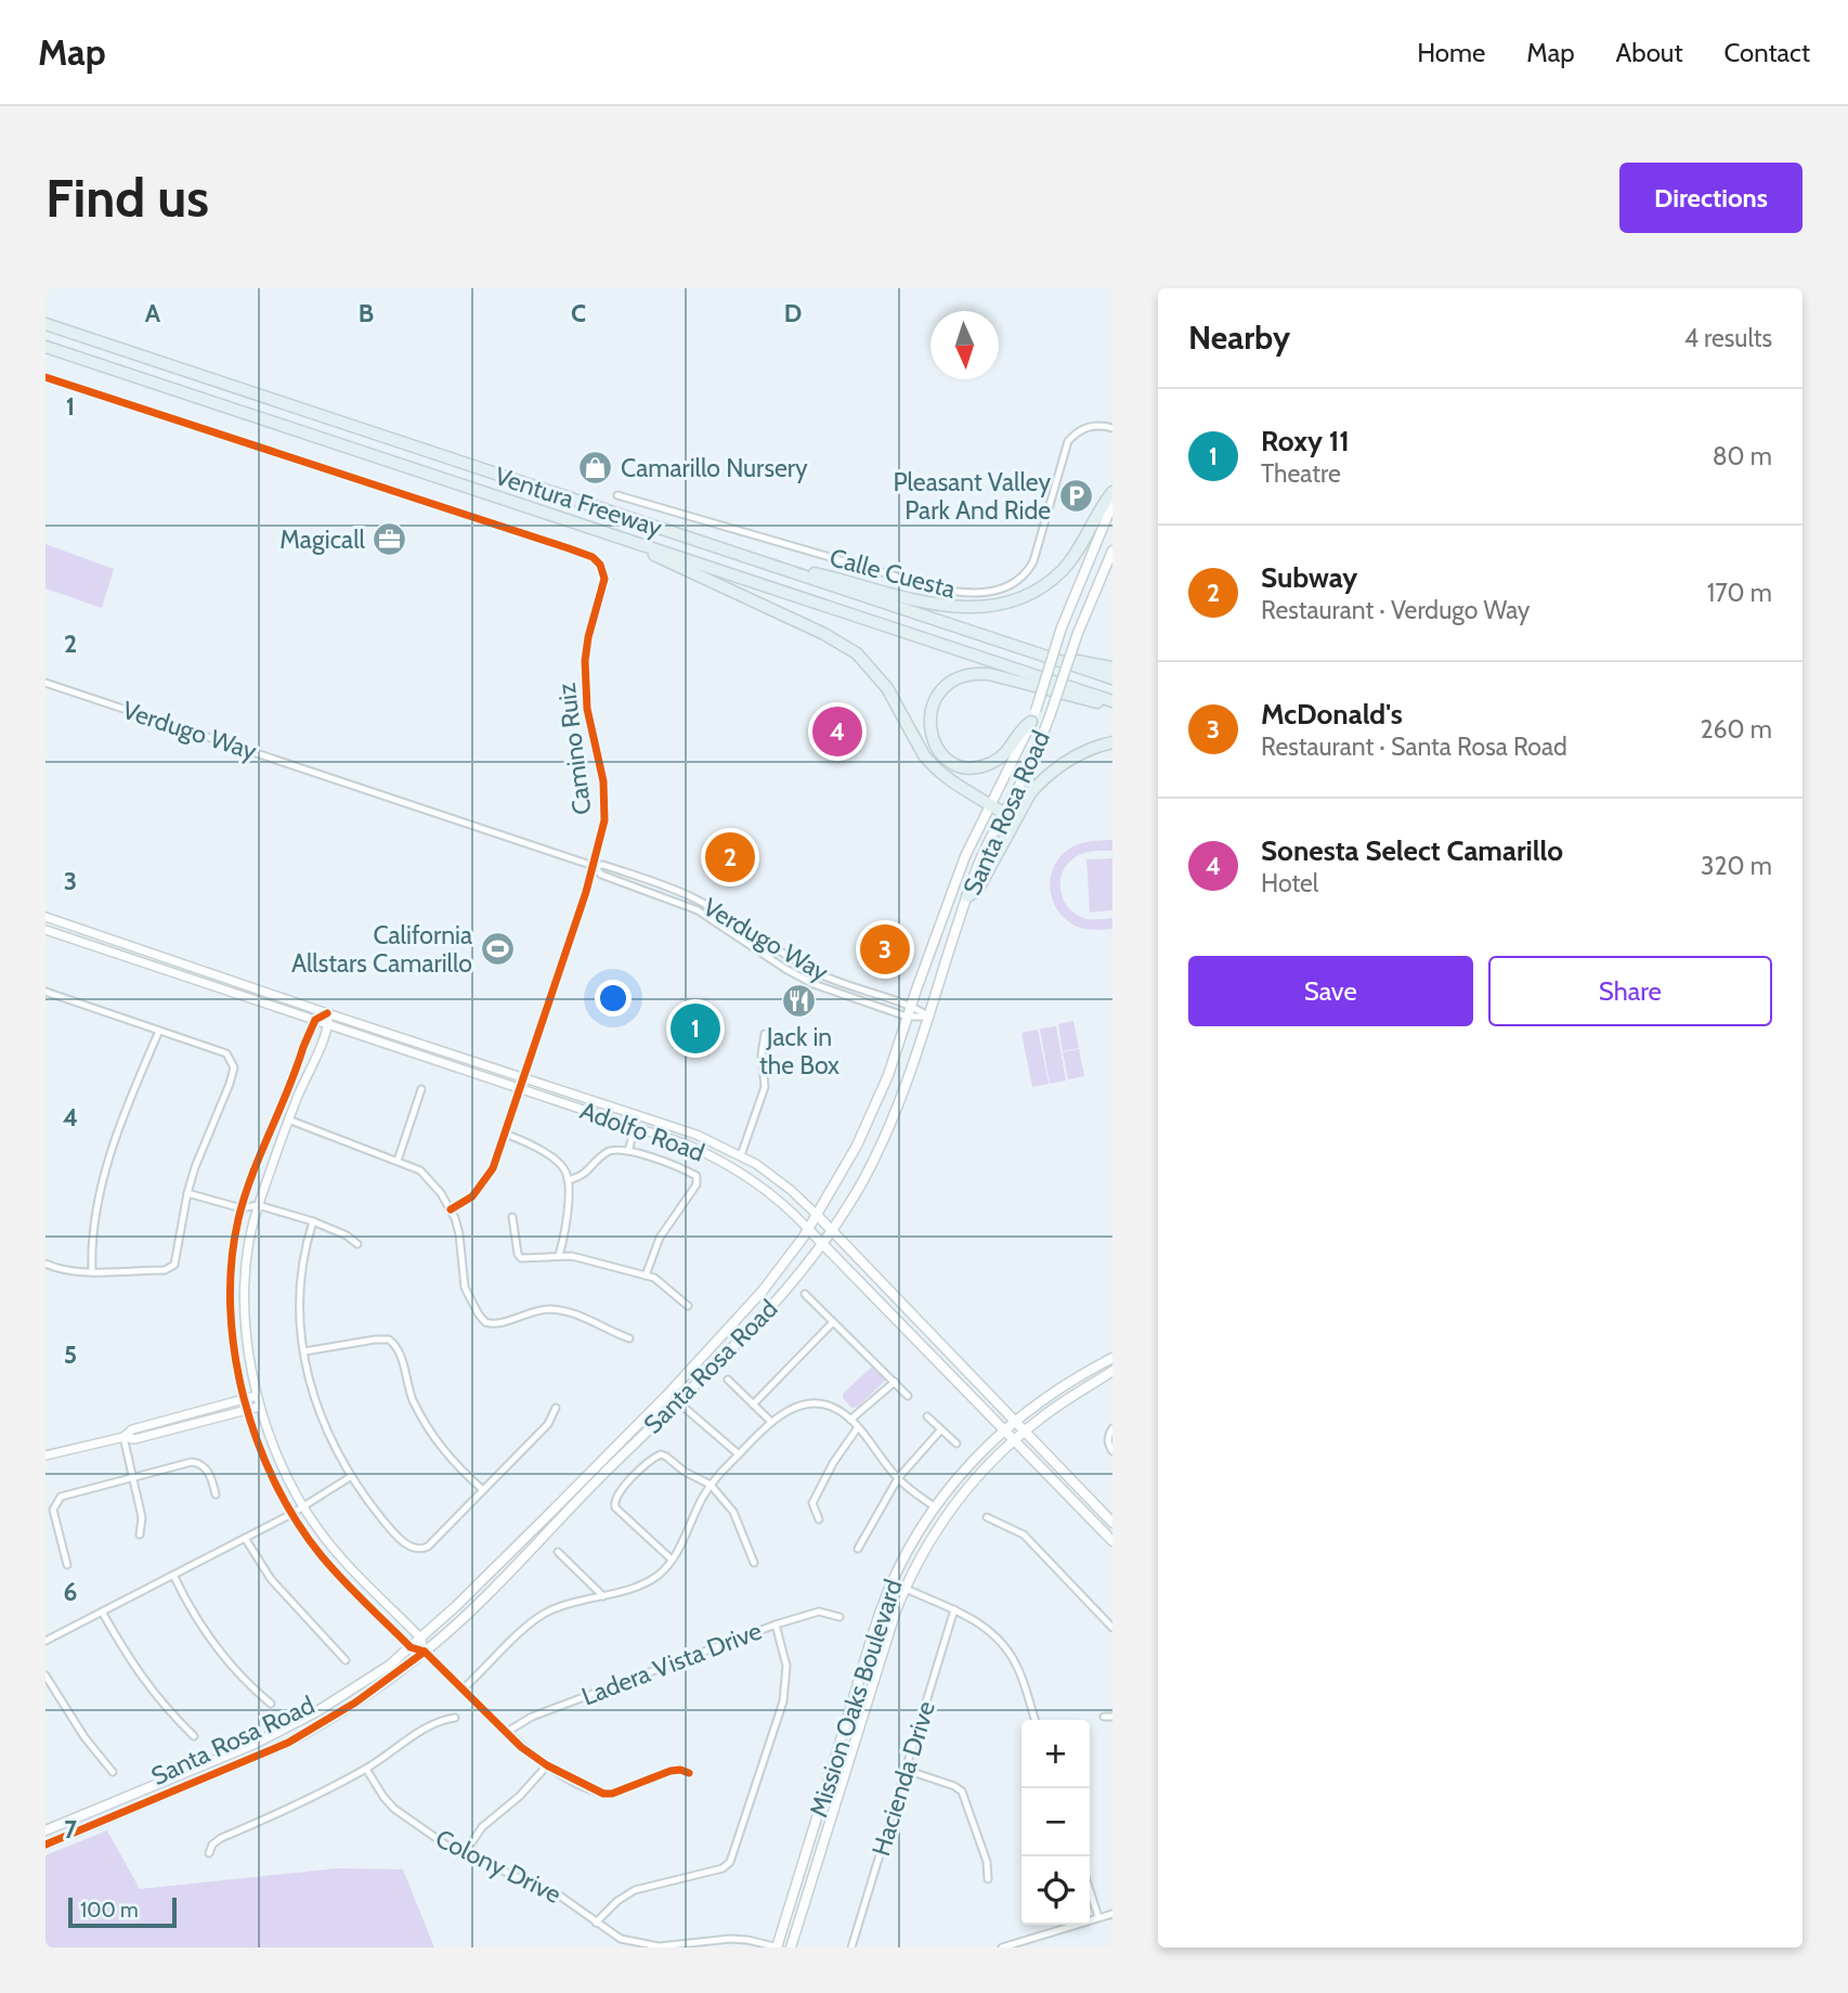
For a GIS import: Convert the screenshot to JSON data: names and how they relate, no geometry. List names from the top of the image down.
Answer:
{
  "streets": {
    "highway": ["Ventura Freeway"],
    "main road": ["Santa Rosa Road", "Adolfo Road", "Mission Oaks Boulevard"],
    "street": [
      "Calle Cuesta",
      "Verdugo Way",
      "Camino Ruiz",
      "Ladera Vista Drive",
      "Hacienda Drive",
      "Colony Drive"
    ]
  },
  "crossings": [
    ["Verdugo Way", "Camino Ruiz"],
    ["Verdugo Way", "Santa Rosa Road"],
    ["Camino Ruiz", "Adolfo Road"],
    ["Santa Rosa Road", "Adolfo Road"],
    ["Adolfo Road", "Mission Oaks Boulevard"],
    ["Mission Oaks Boulevard", "Colony Drive"]
  ],
  "places": {
    "shop": ["Camarillo Nursery"],
    "parking": ["Pleasant Valley Park And Ride"],
    "office": ["Magicall"],
    "sports": ["California Allstars Camarillo"],
    "restaurant": ["Jack in the Box"]
  },
  "scale_bar": "100 m",
  "north": "bottom",
  "page": {
    "header": "Map",
    "nav": [
      "Home",
      "Map",
      "About",
      "Contact"
    ],
    "buttons": [
      "Directions",
      ["Save", "Share"]
    ],
    "title": "Find us",
    "heading": ["Nearby", "4 results"],
    "list": [
      {
        "mark": "1",
        "name": "Roxy 11",
        "note": "Theatre",
        "value": "80 m"
      },
      {
        "mark": "2",
        "name": "Subway",
        "note": "Restaurant · Verdugo Way",
        "value": "170 m"
      },
      {
        "mark": "3",
        "name": "McDonald's",
        "note": "Restaurant · Santa Rosa Road",
        "value": "260 m"
      },
      {
        "mark": "4",
        "name": "Sonesta Select Camarillo",
        "note": "Hotel",
        "value": "320 m"
      }
    ],
    "pins": [
      "4",
      "2",
      "3",
      "1"
    ],
    "map_buttons": ["+", "−"],
    "scale": "100 m"
  },
  "grid": {
    "columns": [
      "A",
      "B",
      "C",
      "D"
    ],
    "rows": [
      "1",
      "2",
      "3",
      "4",
      "5",
      "6",
      "7"
    ]
  }
}
